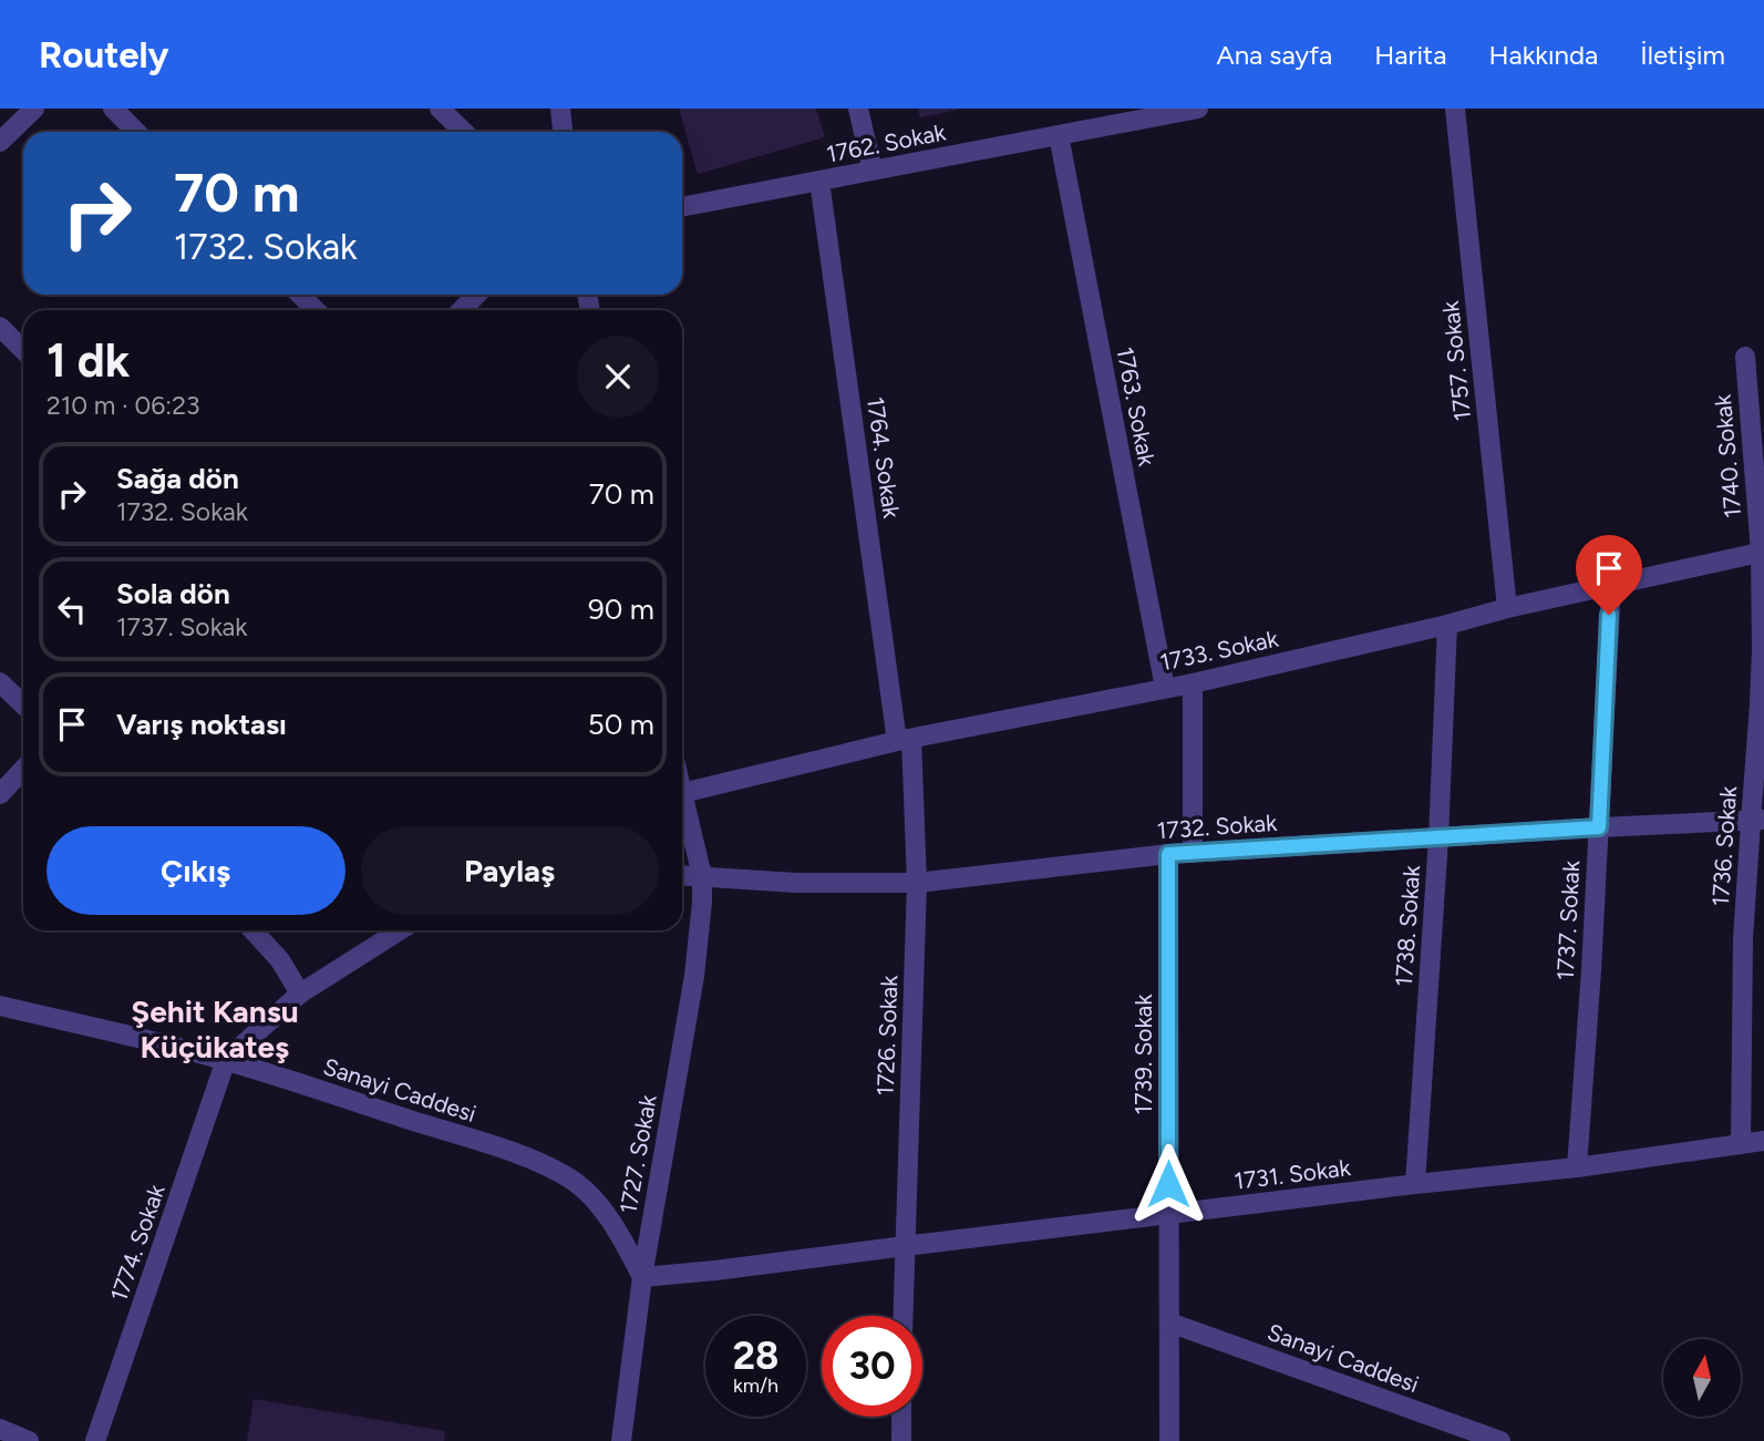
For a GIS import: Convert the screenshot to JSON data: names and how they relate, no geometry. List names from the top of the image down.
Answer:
{
  "streets": {
    "street": [
      "1762. Sokak",
      "1757. Sokak",
      "1763. Sokak",
      "1740. Sokak",
      "1764. Sokak",
      "1733. Sokak",
      "1732. Sokak",
      "1736. Sokak",
      "1737. Sokak",
      "1738. Sokak",
      "1726. Sokak",
      "1739. Sokak",
      "Sanayi Caddesi",
      "1727. Sokak",
      "1731. Sokak",
      "1774. Sokak"
    ]
  },
  "crossings": [
    ["1762. Sokak", "1763. Sokak"],
    ["1762. Sokak", "1764. Sokak"],
    ["1757. Sokak", "1733. Sokak"],
    ["1763. Sokak", "1733. Sokak"],
    ["1740. Sokak", "1733. Sokak"],
    ["1740. Sokak", "1736. Sokak"],
    ["1764. Sokak", "1733. Sokak"],
    ["1764. Sokak", "1726. Sokak"],
    ["1733. Sokak", "1736. Sokak"],
    ["1733. Sokak", "1737. Sokak"],
    ["1733. Sokak", "1738. Sokak"],
    ["1733. Sokak", "1726. Sokak"],
    ["1733. Sokak", "1727. Sokak"],
    ["1732. Sokak", "1736. Sokak"],
    ["1732. Sokak", "1737. Sokak"],
    ["1732. Sokak", "1738. Sokak"],
    ["1732. Sokak", "1726. Sokak"],
    ["1732. Sokak", "1739. Sokak"],
    ["1732. Sokak", "1727. Sokak"],
    ["1736. Sokak", "1731. Sokak"],
    ["1737. Sokak", "1731. Sokak"],
    ["1738. Sokak", "1731. Sokak"],
    ["1726. Sokak", "1731. Sokak"],
    ["1739. Sokak", "Sanayi Caddesi"],
    ["1739. Sokak", "1731. Sokak"],
    ["Sanayi Caddesi", "1727. Sokak"],
    ["Sanayi Caddesi", "1731. Sokak"],
    ["Sanayi Caddesi", "1774. Sokak"],
    ["1727. Sokak", "1731. Sokak"]
  ],
  "districts": ["Şehit Kansu Küçükateş"],
  "north": "top",
  "page": {
    "header": "Routely",
    "nav": [
      "Ana sayfa",
      "Harita",
      "Hakkında",
      "İletişim"
    ],
    "turn": ["70 m", "1732. Sokak"],
    "heading": ["1 dk", "210 m · 06:23"],
    "list": [
      {
        "name": "Sağa dön",
        "note": "1732. Sokak",
        "value": "70 m"
      },
      {
        "name": "Sola dön",
        "note": "1737. Sokak",
        "value": "90 m"
      },
      {
        "name": "Varış noktası",
        "value": "50 m"
      }
    ],
    "buttons": ["Çıkış", "Paylaş"],
    "speed": "28 km/h",
    "limit": "30"
  }
}
